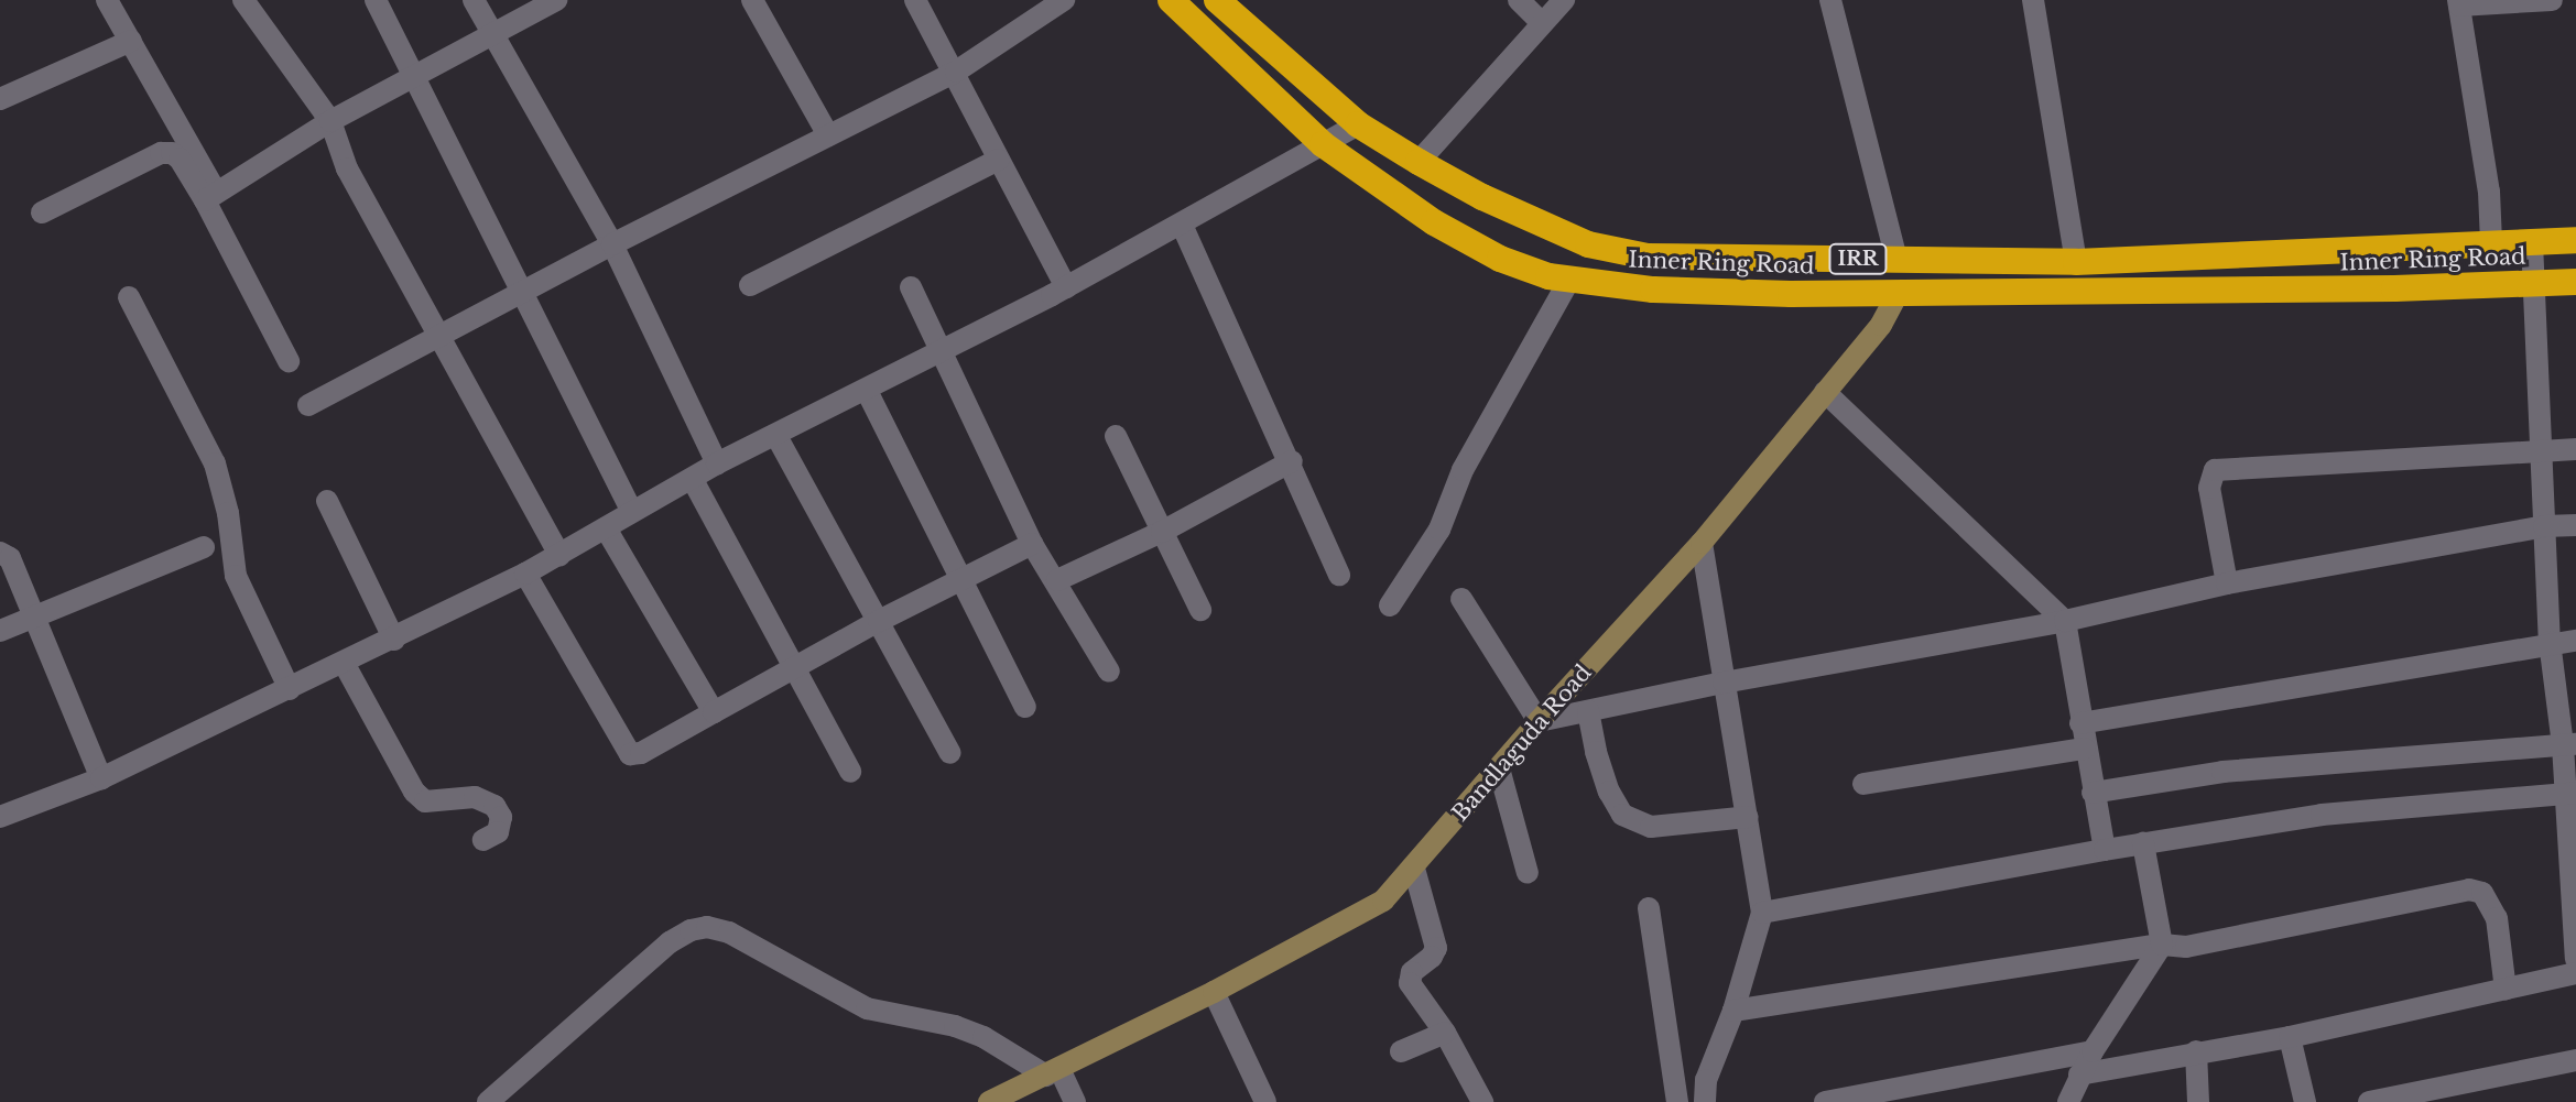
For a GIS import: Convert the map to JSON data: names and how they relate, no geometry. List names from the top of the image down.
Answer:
{
  "streets": {
    "highway": ["IRR", "Inner Ring Road"],
    "street": ["Bandlaguda Road"]
  },
  "crossings": [
    ["Inner Ring Road", "Bandlaguda Road"]
  ]
}
